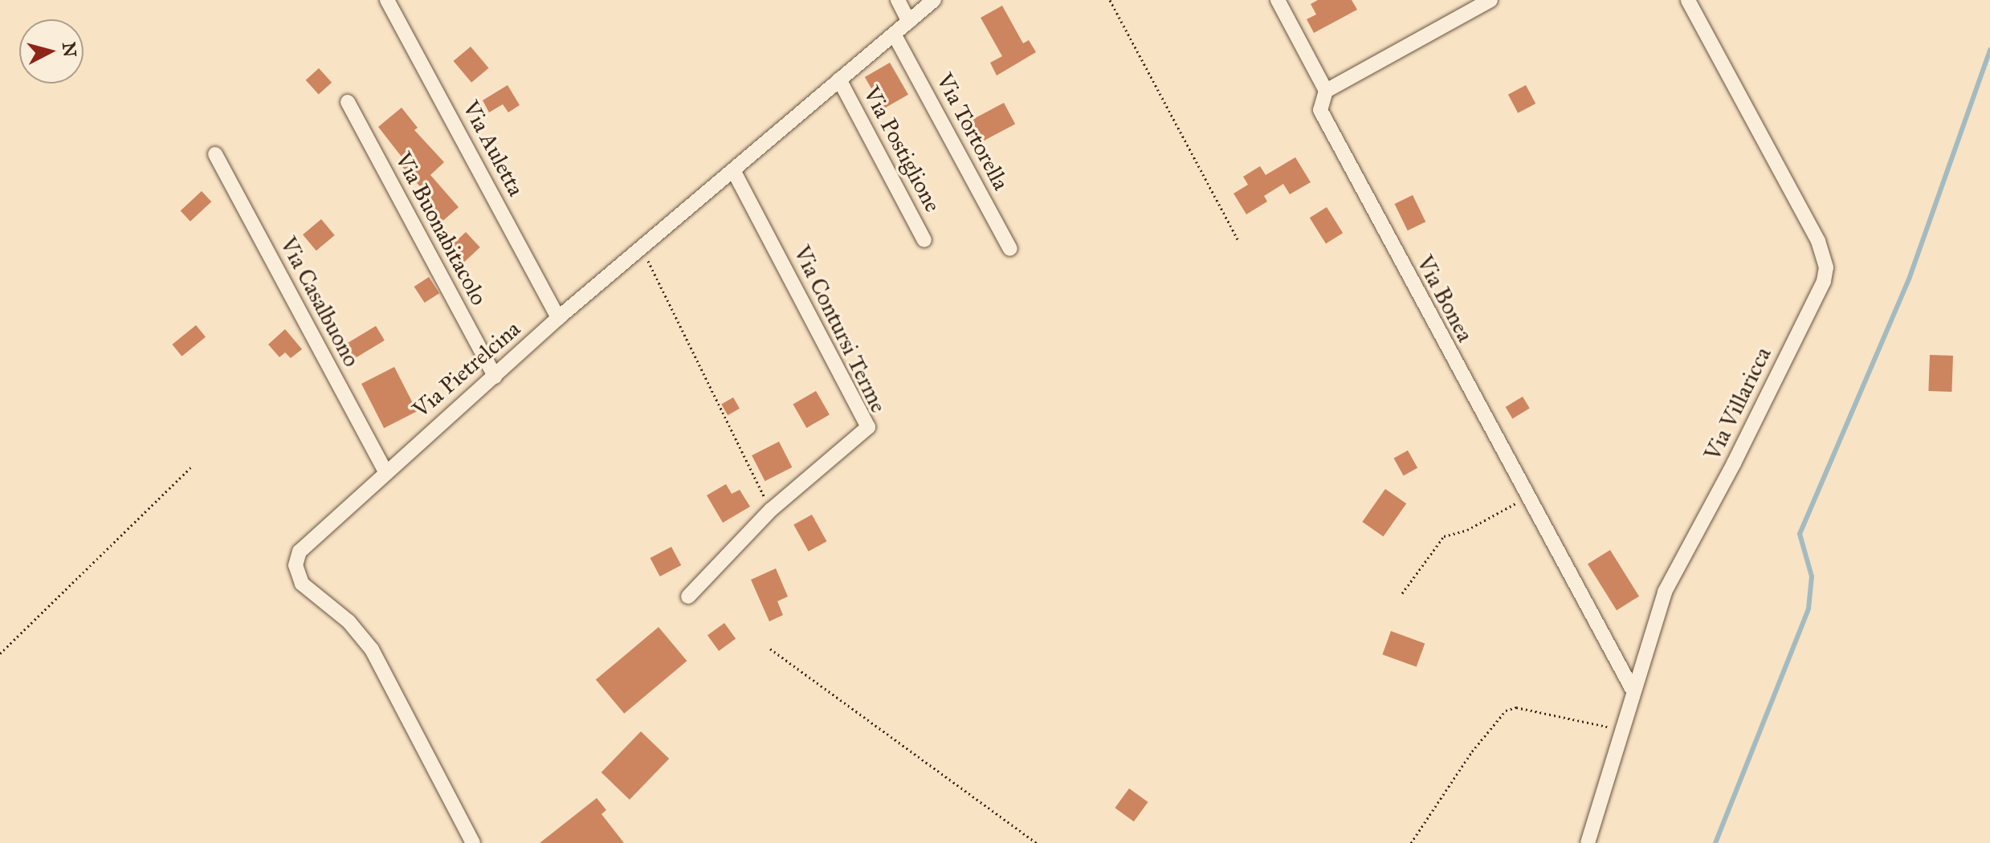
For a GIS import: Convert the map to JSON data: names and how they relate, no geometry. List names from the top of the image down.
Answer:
{
  "streets": {
    "street": [
      "Via Tortorella",
      "Via Auletta",
      "Via Postiglione",
      "Via Buonabitacolo",
      "Via Bonea",
      "Via Casalbuono",
      "Via Contursi Terme",
      "Via Pietrelcina",
      "Via Villaricca"
    ]
  },
  "crossings": [
    ["Via Tortorella", "Via Pietrelcina"],
    ["Via Auletta", "Via Pietrelcina"],
    ["Via Postiglione", "Via Pietrelcina"],
    ["Via Buonabitacolo", "Via Pietrelcina"],
    ["Via Bonea", "Via Villaricca"],
    ["Via Casalbuono", "Via Pietrelcina"],
    ["Via Contursi Terme", "Via Pietrelcina"]
  ],
  "north": "right"
}
